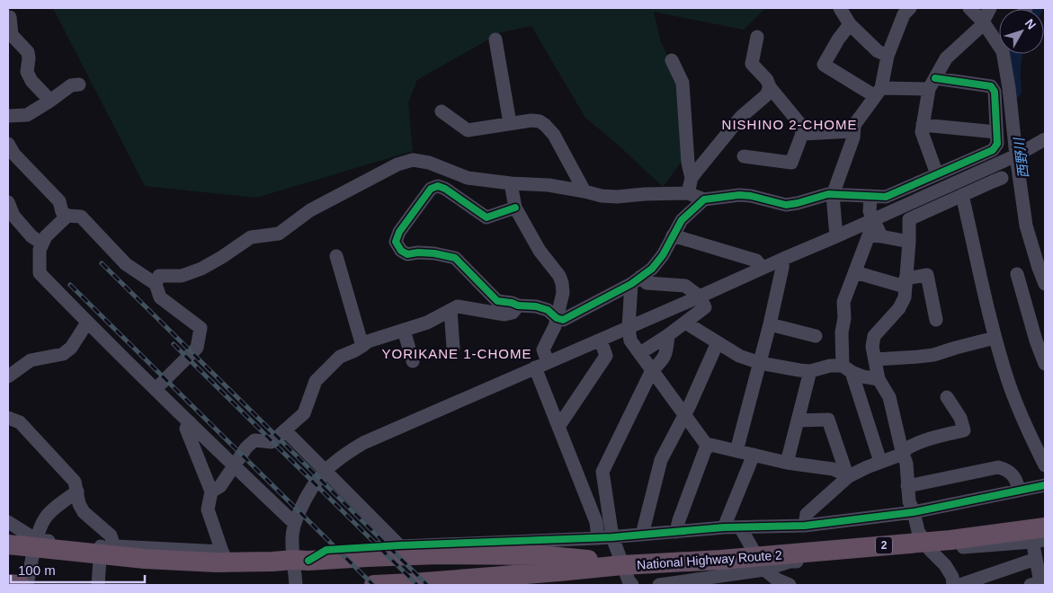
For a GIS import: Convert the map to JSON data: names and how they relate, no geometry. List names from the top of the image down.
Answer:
{
  "streets": {
    "highway": ["2", "National Highway Route 2"]
  },
  "districts": ["NISHINO 2-CHOME", "YORIKANE 1-CHOME"],
  "water": ["西野川"],
  "scale_bar": "100 m",
  "north": "top right"
}
